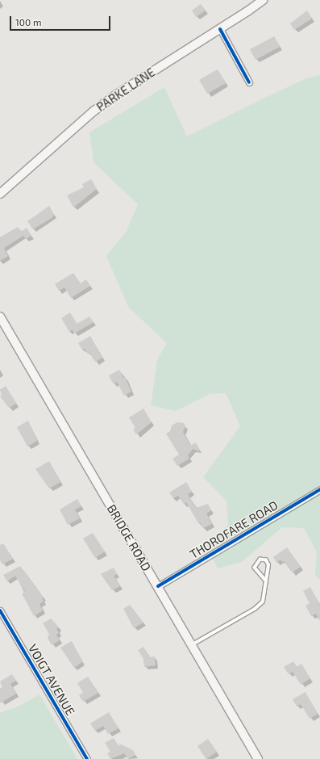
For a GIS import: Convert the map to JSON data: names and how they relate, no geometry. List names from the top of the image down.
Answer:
{
  "streets": {
    "main road": ["PARKE LANE", "BRIDGE ROAD"],
    "street": ["THOROFARE ROAD", "VOIGT AVENUE"]
  },
  "crossings": [
    ["THOROFARE ROAD", "BRIDGE ROAD"]
  ],
  "scale_bar": "100 m"
}
